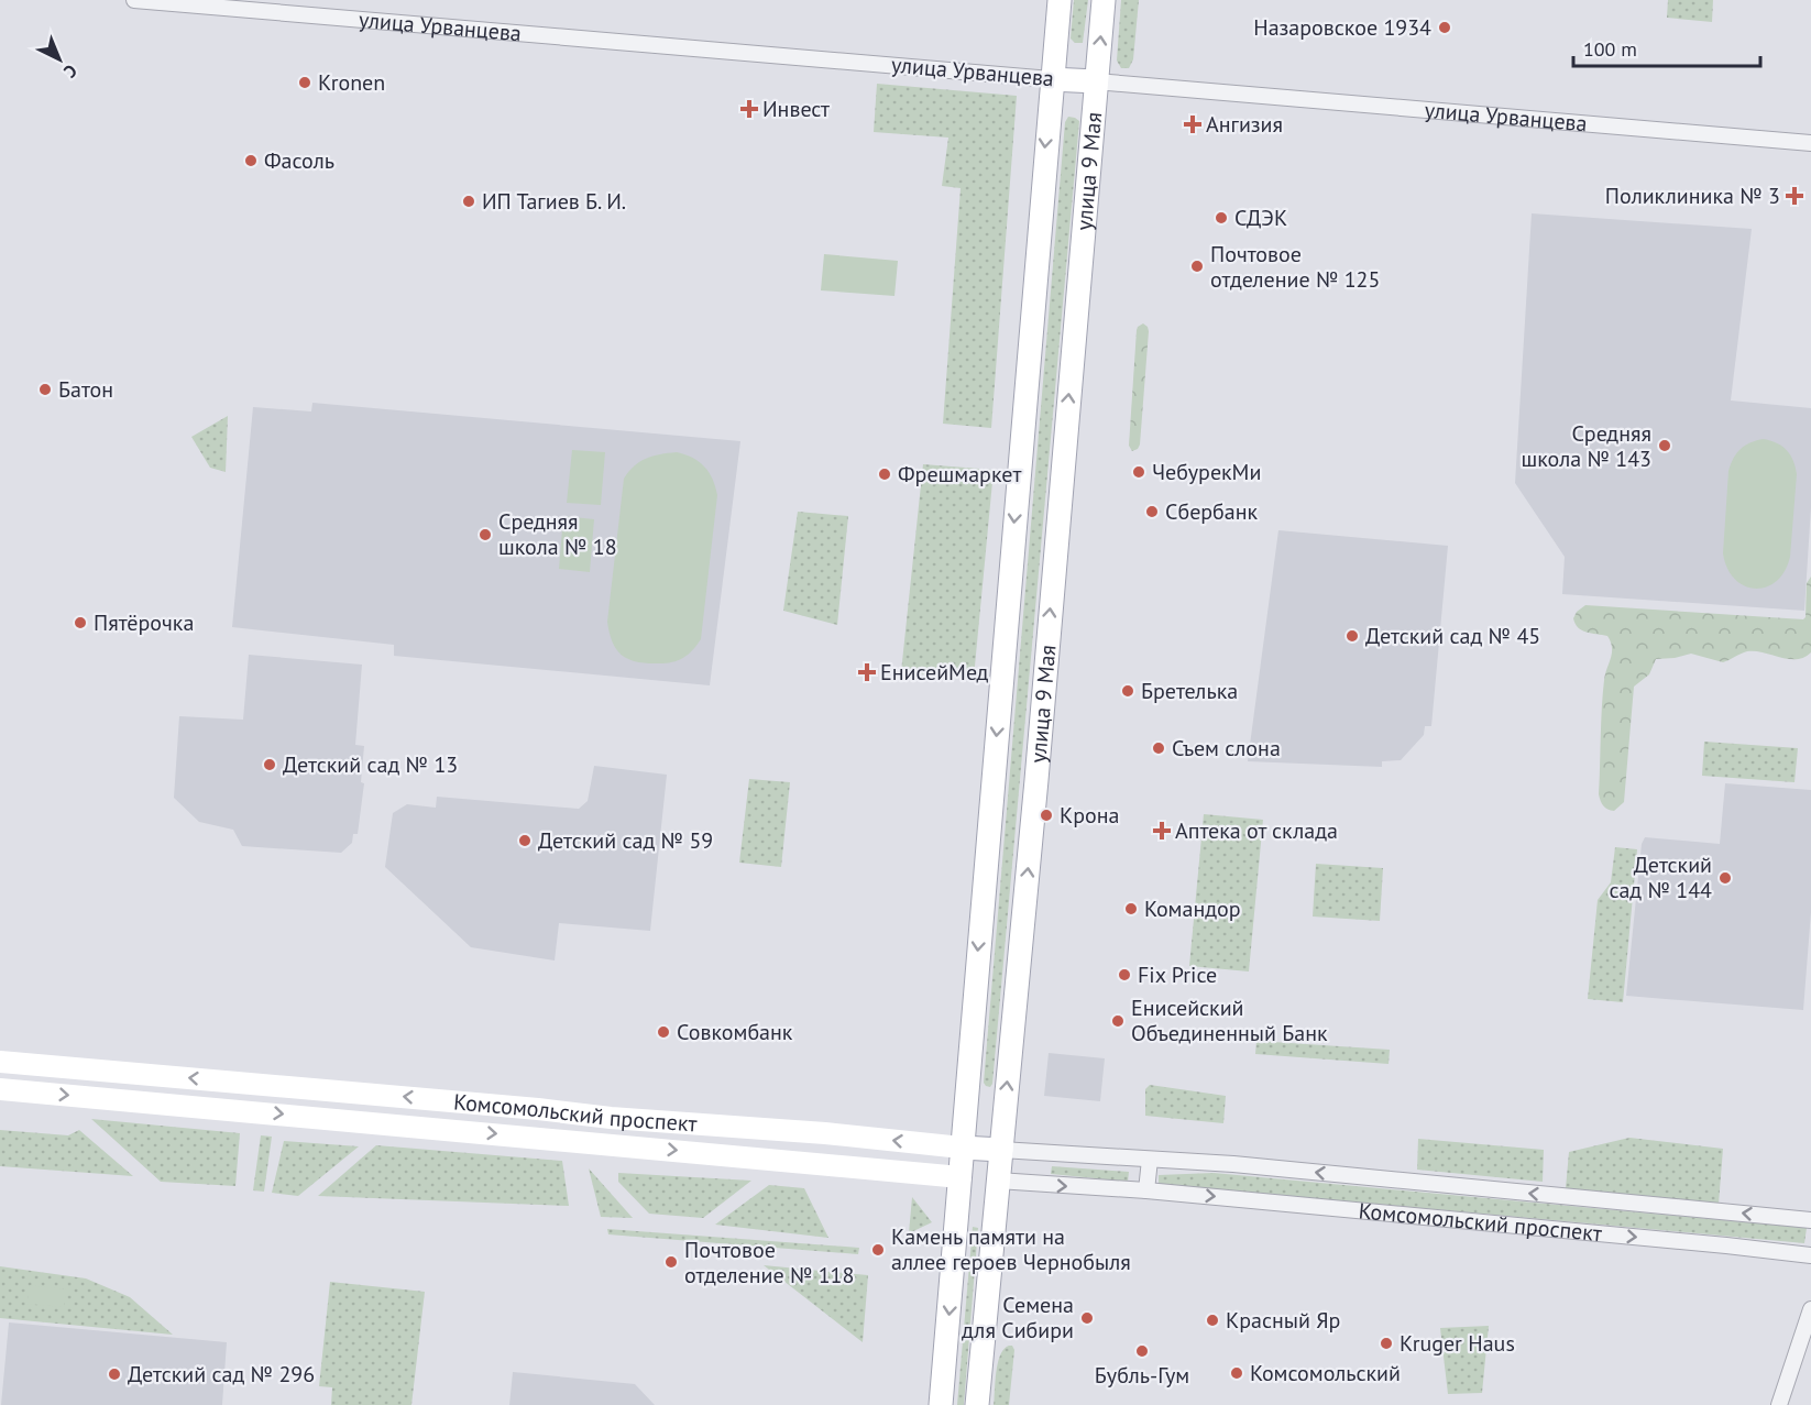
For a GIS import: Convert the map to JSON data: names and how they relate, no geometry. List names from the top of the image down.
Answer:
{
  "streets": {
    "main road": ["улица Урванцева", "улица 9 Мая", "Комсомольский проспект"]
  },
  "crossings": [
    ["улица Урванцева", "улица 9 Мая"],
    ["улица 9 Мая", "Комсомольский проспект"]
  ],
  "places": {
    "other": [
      "Назаровское 1934",
      "Kronen",
      "Фасоль",
      "ИП Тагиев Б. И.",
      "СДЭК",
      "Почтовое отделение № 125",
      "Батон",
      "Средняя школа № 143",
      "ЧебурекМи",
      "Фрешмаркет",
      "Сбербанк",
      "Средняя школа № 18",
      "Пятёрочка",
      "Детский сад № 45",
      "Бретелька",
      "Съем слона",
      "Детский сад № 13",
      "Крона",
      "Детский сад № 59",
      "Детский сад № 144",
      "Командор",
      "Fix Price",
      "Енисейский Объединенный Банк",
      "Совкомбанк",
      "Камень памяти на аллее героев Чернобыля",
      "Почтовое отделение № 118",
      "Семена для Сибири",
      "Красный Яр",
      "Kruger Haus",
      "Бубль-Гум",
      "Комсомольский",
      "Детский сад № 296"
    ],
    "health": [
      "Инвест",
      "Ангизия",
      "Поликлиника № 3",
      "ЕнисейМед",
      "Аптека от склада"
    ]
  },
  "scale_bar": "100 m",
  "north": "bottom right"
}
